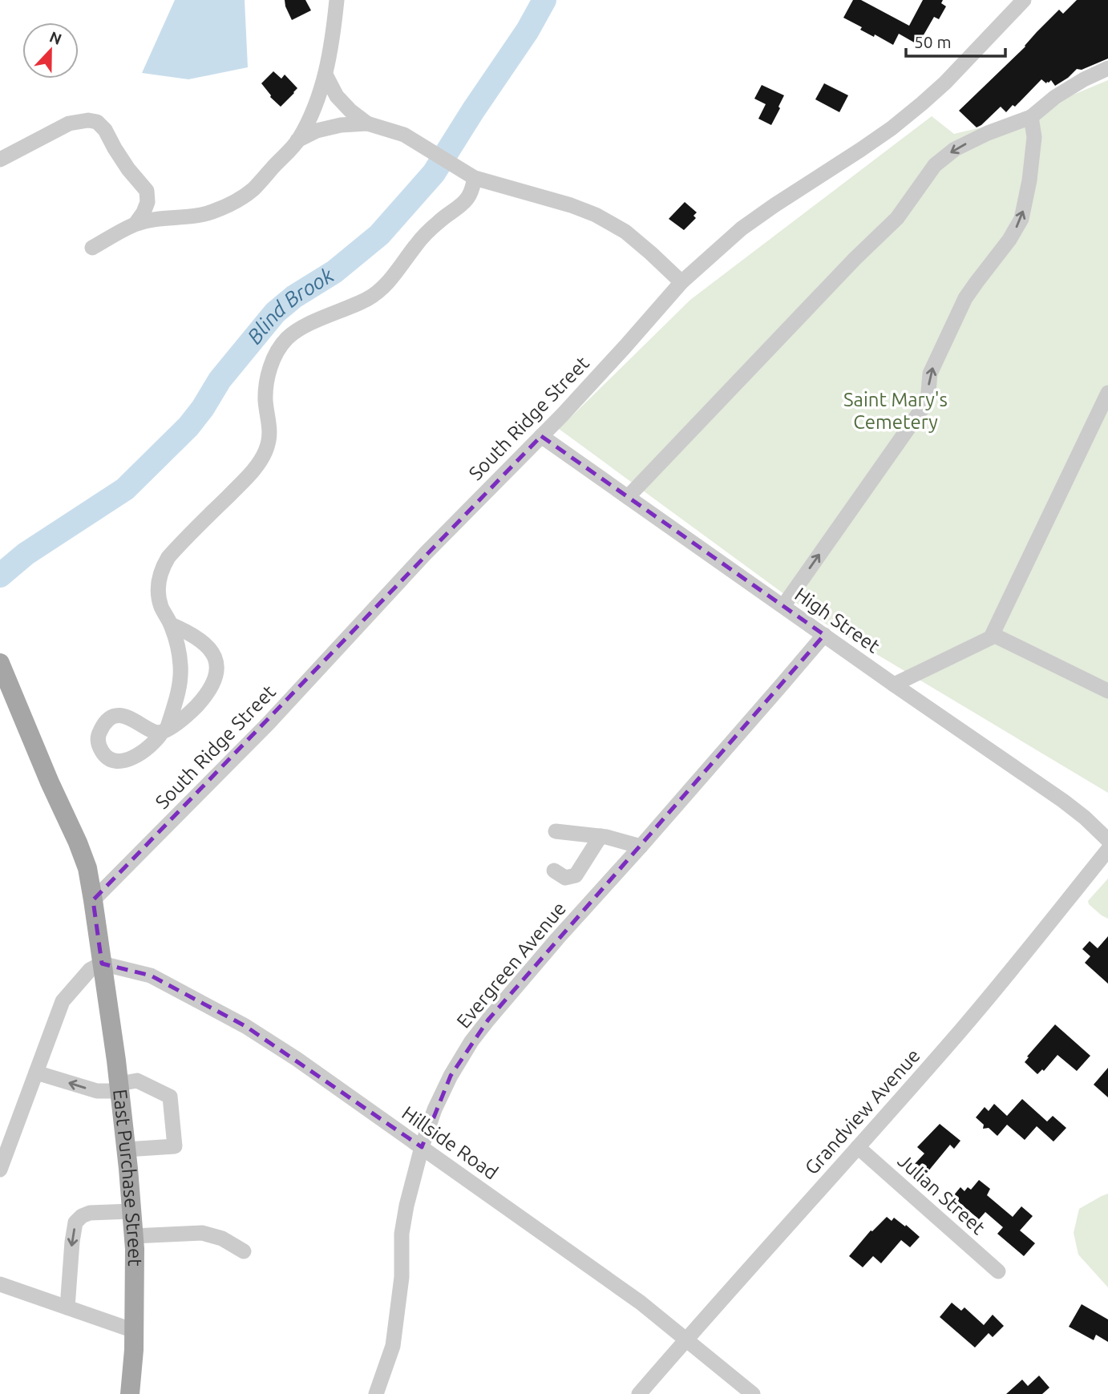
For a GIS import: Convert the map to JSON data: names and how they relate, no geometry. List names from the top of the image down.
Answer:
{
  "streets": {
    "main road": ["East Purchase Street"],
    "street": [
      "South Ridge Street",
      "High Street",
      "Evergreen Avenue",
      "Grandview Avenue",
      "Hillside Road",
      "Julian Street"
    ]
  },
  "crossings": [
    ["South Ridge Street", "High Street"],
    ["South Ridge Street", "East Purchase Street"],
    ["High Street", "Evergreen Avenue"],
    ["Evergreen Avenue", "Hillside Road"],
    ["Grandview Avenue", "Hillside Road"],
    ["Grandview Avenue", "Julian Street"],
    ["Hillside Road", "East Purchase Street"]
  ],
  "water": ["Blind Brook"],
  "parks": ["Saint Mary's Cemetery"],
  "scale_bar": "50 m",
  "north": "top"
}
